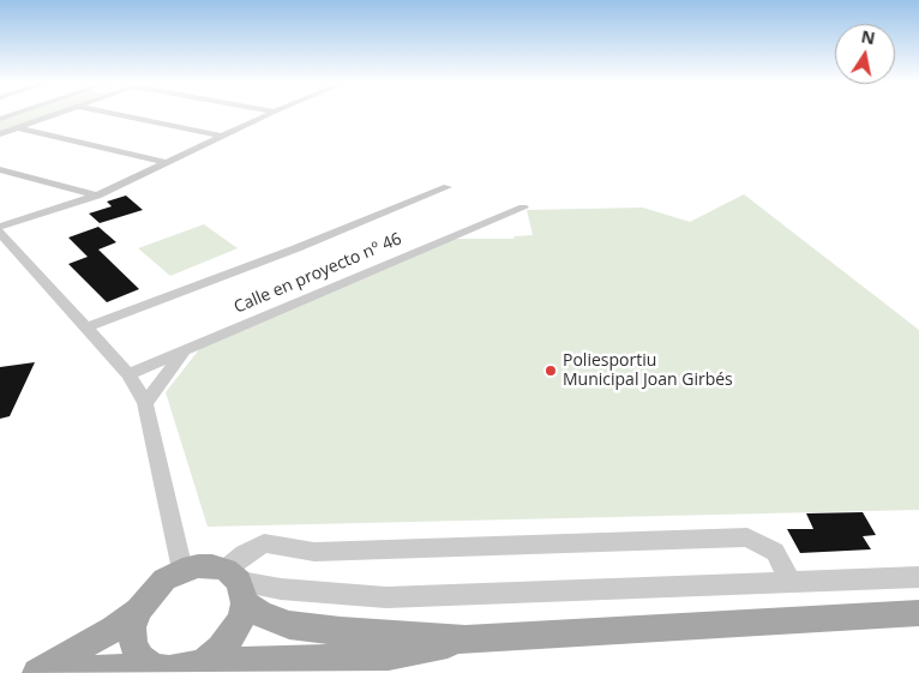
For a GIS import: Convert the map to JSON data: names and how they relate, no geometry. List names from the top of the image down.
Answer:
{
  "streets": {
    "street": ["Calle en proyecto nº 46"]
  },
  "places": ["Poliesportiu Municipal Joan Girbés"],
  "north": "top"
}
